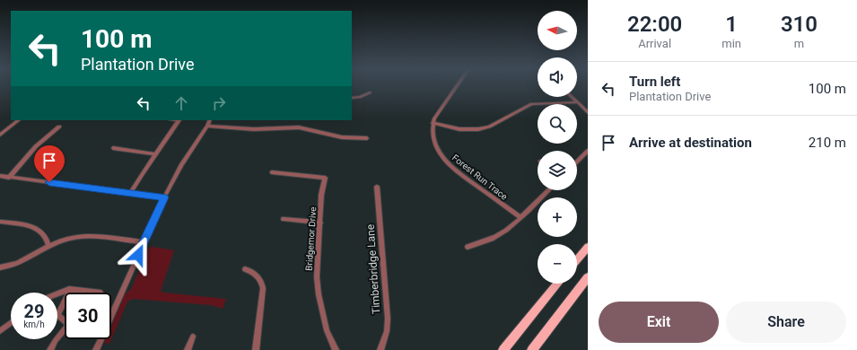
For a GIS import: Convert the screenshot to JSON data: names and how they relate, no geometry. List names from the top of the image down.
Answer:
{
  "streets": {
    "street": ["Forest Run Trace", "Bridgemor Drive", "Timberbridge Lane"]
  },
  "north": "left",
  "page": {
    "eta": [
      "22:00",
      "Arrival",
      "1",
      "min",
      "310",
      "m"
    ],
    "map_buttons": ["+", "−"],
    "turn": ["100 m", "Plantation Drive"],
    "list": [
      {
        "name": "Turn left",
        "note": "Plantation Drive",
        "value": "100 m"
      },
      {
        "name": "Arrive at destination",
        "value": "210 m"
      }
    ],
    "speed": "29 km/h",
    "limit": "30",
    "buttons": ["Exit", "Share"]
  }
}
